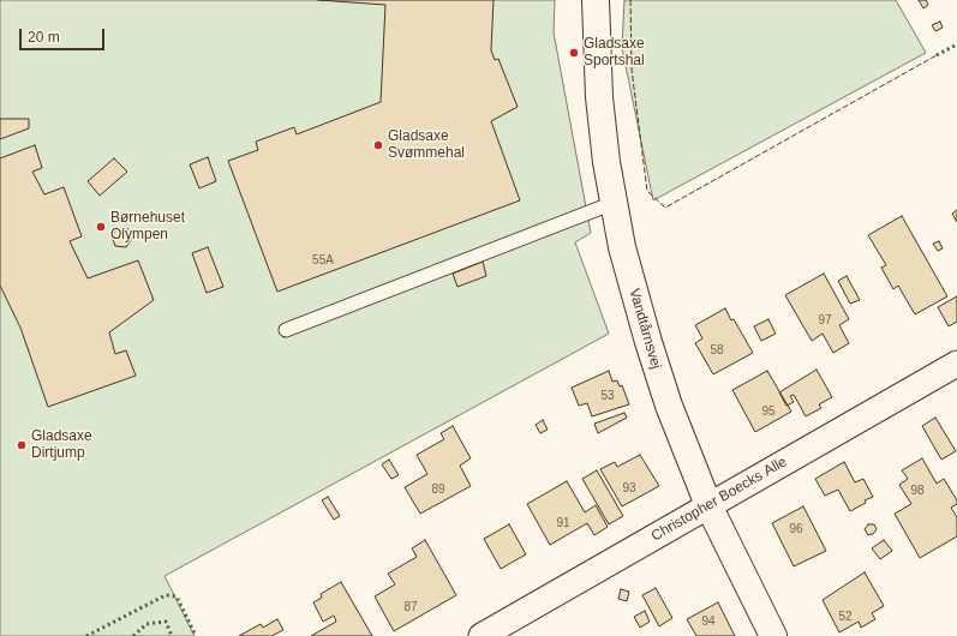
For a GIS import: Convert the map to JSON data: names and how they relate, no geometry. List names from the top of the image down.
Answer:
{
  "streets": {
    "street": ["Vandtårnsvej", "Christopher Boecks Alle"]
  },
  "crossings": [
    ["Vandtårnsvej", "Christopher Boecks Alle"]
  ],
  "places": [
    "Gladsaxe Sportshal",
    "Gladsaxe Svømmehal",
    "Børnehuset Olympen",
    "Gladsaxe Dirtjump"
  ],
  "house_numbers": [
    "55A",
    "97",
    "58",
    "53",
    "95",
    "93",
    "89",
    "98",
    "91",
    "96",
    "87",
    "52",
    "94"
  ],
  "scale_bar": "20 m"
}
